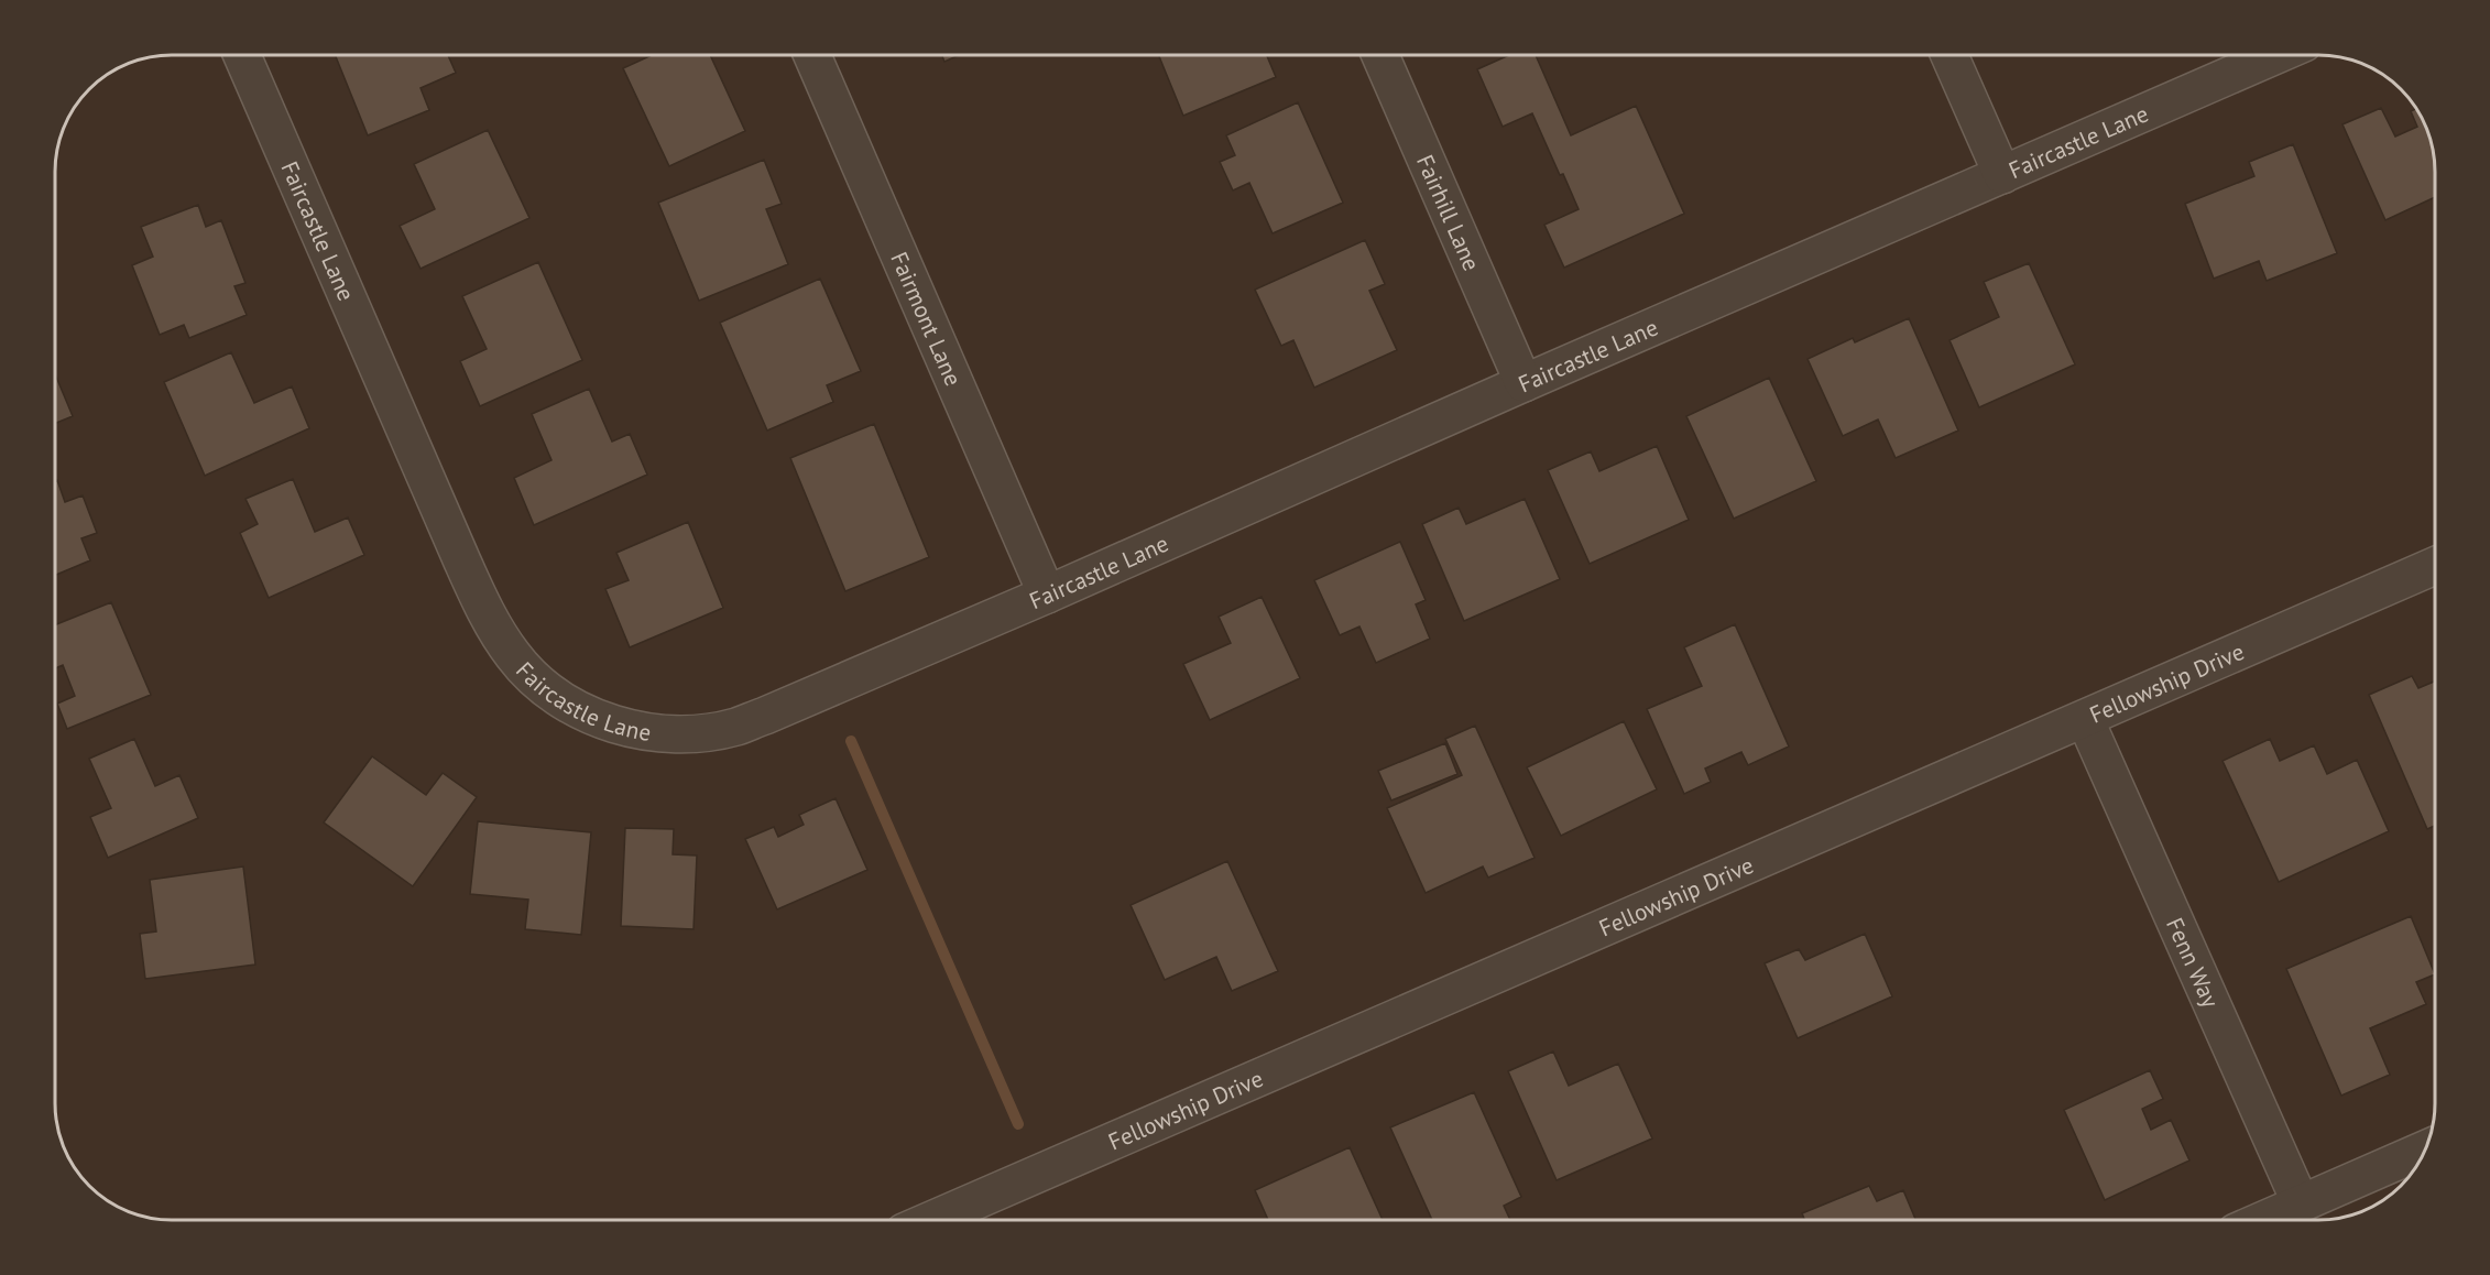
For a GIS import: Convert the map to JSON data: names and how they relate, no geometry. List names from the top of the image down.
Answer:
{
  "streets": {
    "street": [
      "Faircastle Lane",
      "Fairhill Lane",
      "Fairmont Lane",
      "Fellowship Drive",
      "Fenn Way"
    ]
  },
  "crossings": [
    ["Faircastle Lane", "Fairhill Lane"],
    ["Faircastle Lane", "Fairmont Lane"],
    ["Fellowship Drive", "Fenn Way"]
  ]
}
